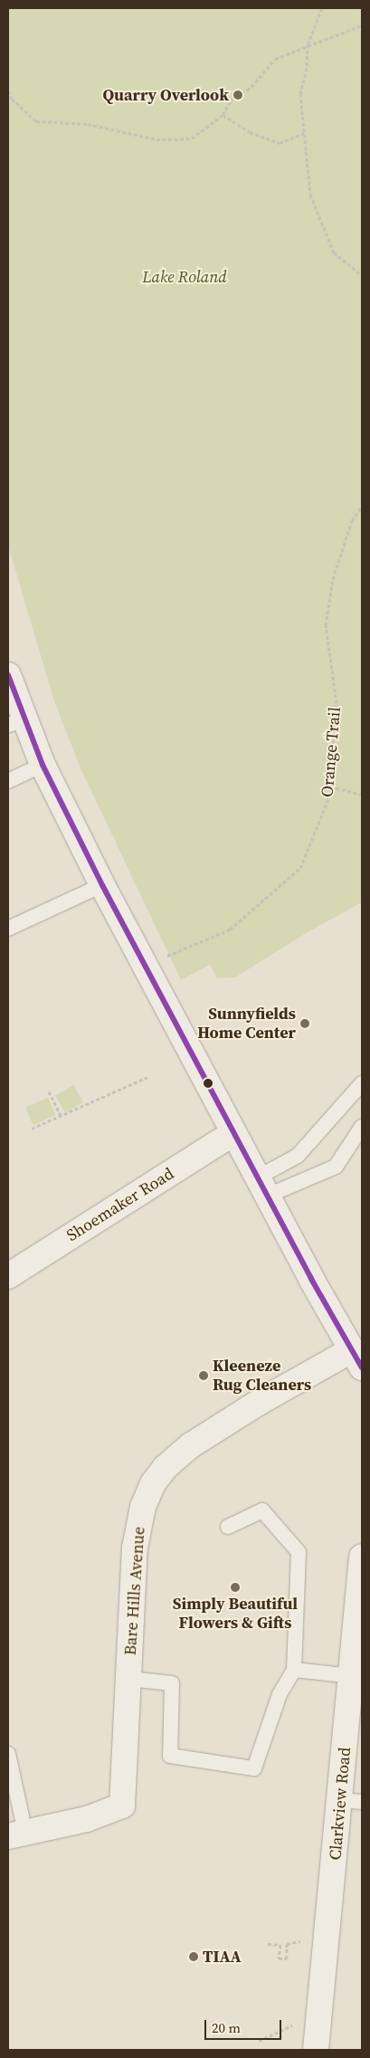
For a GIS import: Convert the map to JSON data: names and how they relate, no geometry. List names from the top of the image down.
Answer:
{
  "streets": {
    "street": ["Shoemaker Road", "Bare Hills Avenue", "Clarkview Road"],
    "path": ["Orange Trail"]
  },
  "parks": ["Lake Roland"],
  "places": [
    "Quarry Overlook",
    "Sunnyfields Home Center",
    "Kleeneze Rug Cleaners",
    "Simply Beautiful Flowers & Gifts",
    "TIAA"
  ],
  "scale_bar": "20 m"
}
